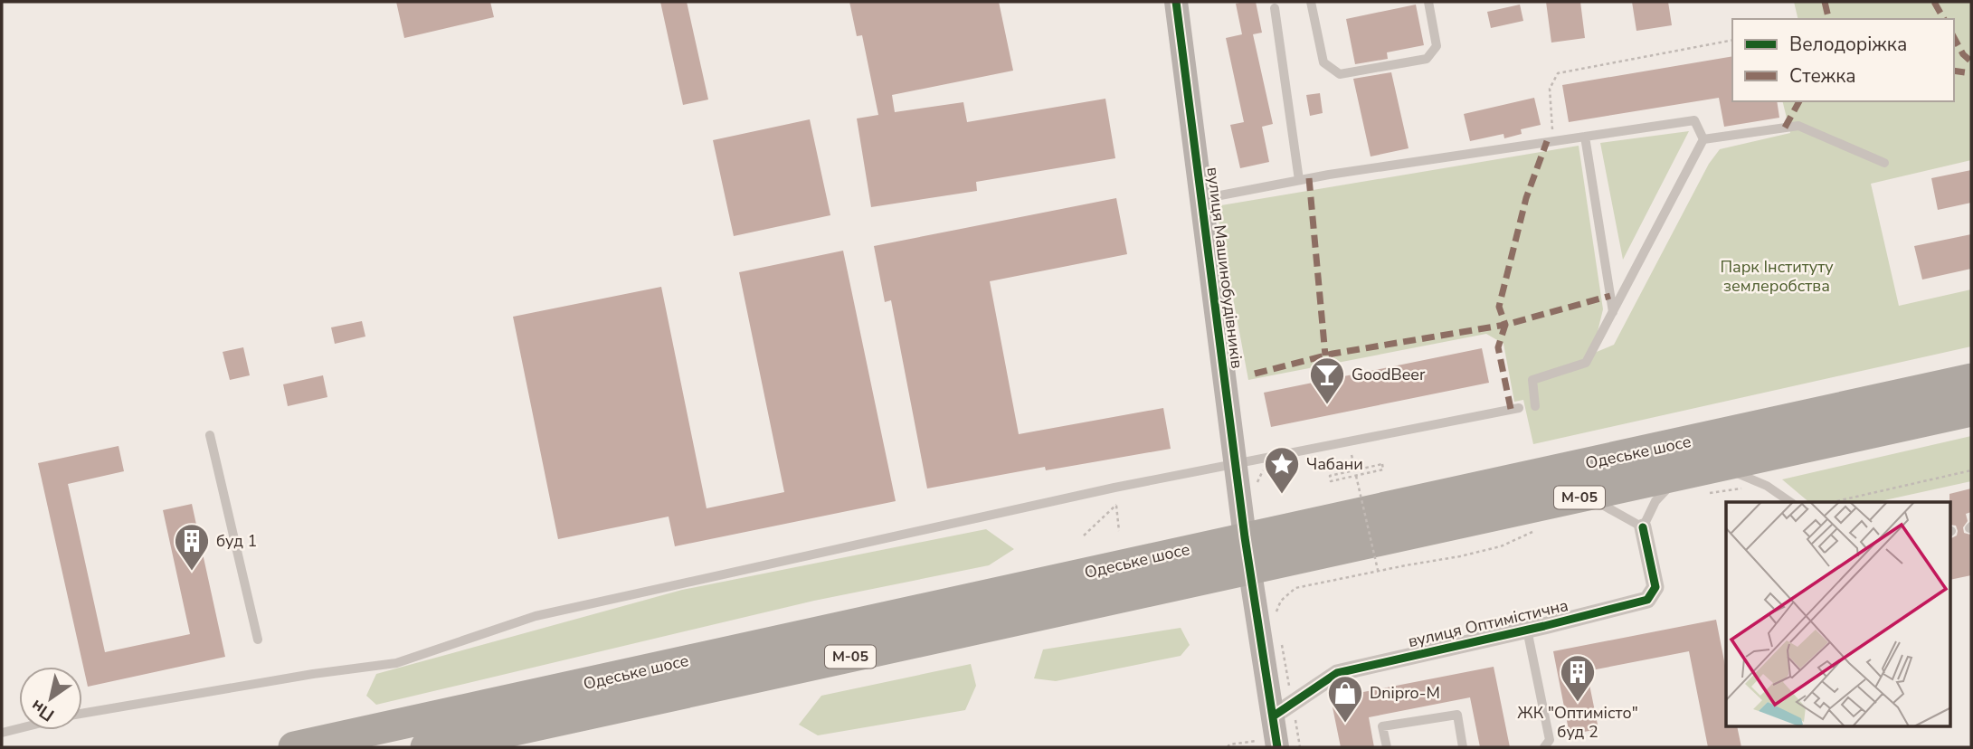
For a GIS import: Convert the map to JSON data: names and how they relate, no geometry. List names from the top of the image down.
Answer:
{
  "streets": {
    "highway": ["Одеське шосе", "М-05"],
    "street": ["вулиця Машинобудівників", "вулиця Оптимістична"]
  },
  "crossings": [
    ["вулиця Машинобудівників", "Одеське шосе"],
    ["вулиця Машинобудівників", "вулиця Оптимістична"]
  ],
  "parks": ["Парк Інституту землеробства"],
  "places": {
    "bar": ["GoodBeer"],
    "place": ["Чабани"],
    "building": ["буд 1", "ЖК \"Оптимісто\" буд 2"],
    "shop": ["Dnipro-M"]
  },
  "legend": ["Велодоріжка", "Стежка"],
  "north": "bottom left"
}
